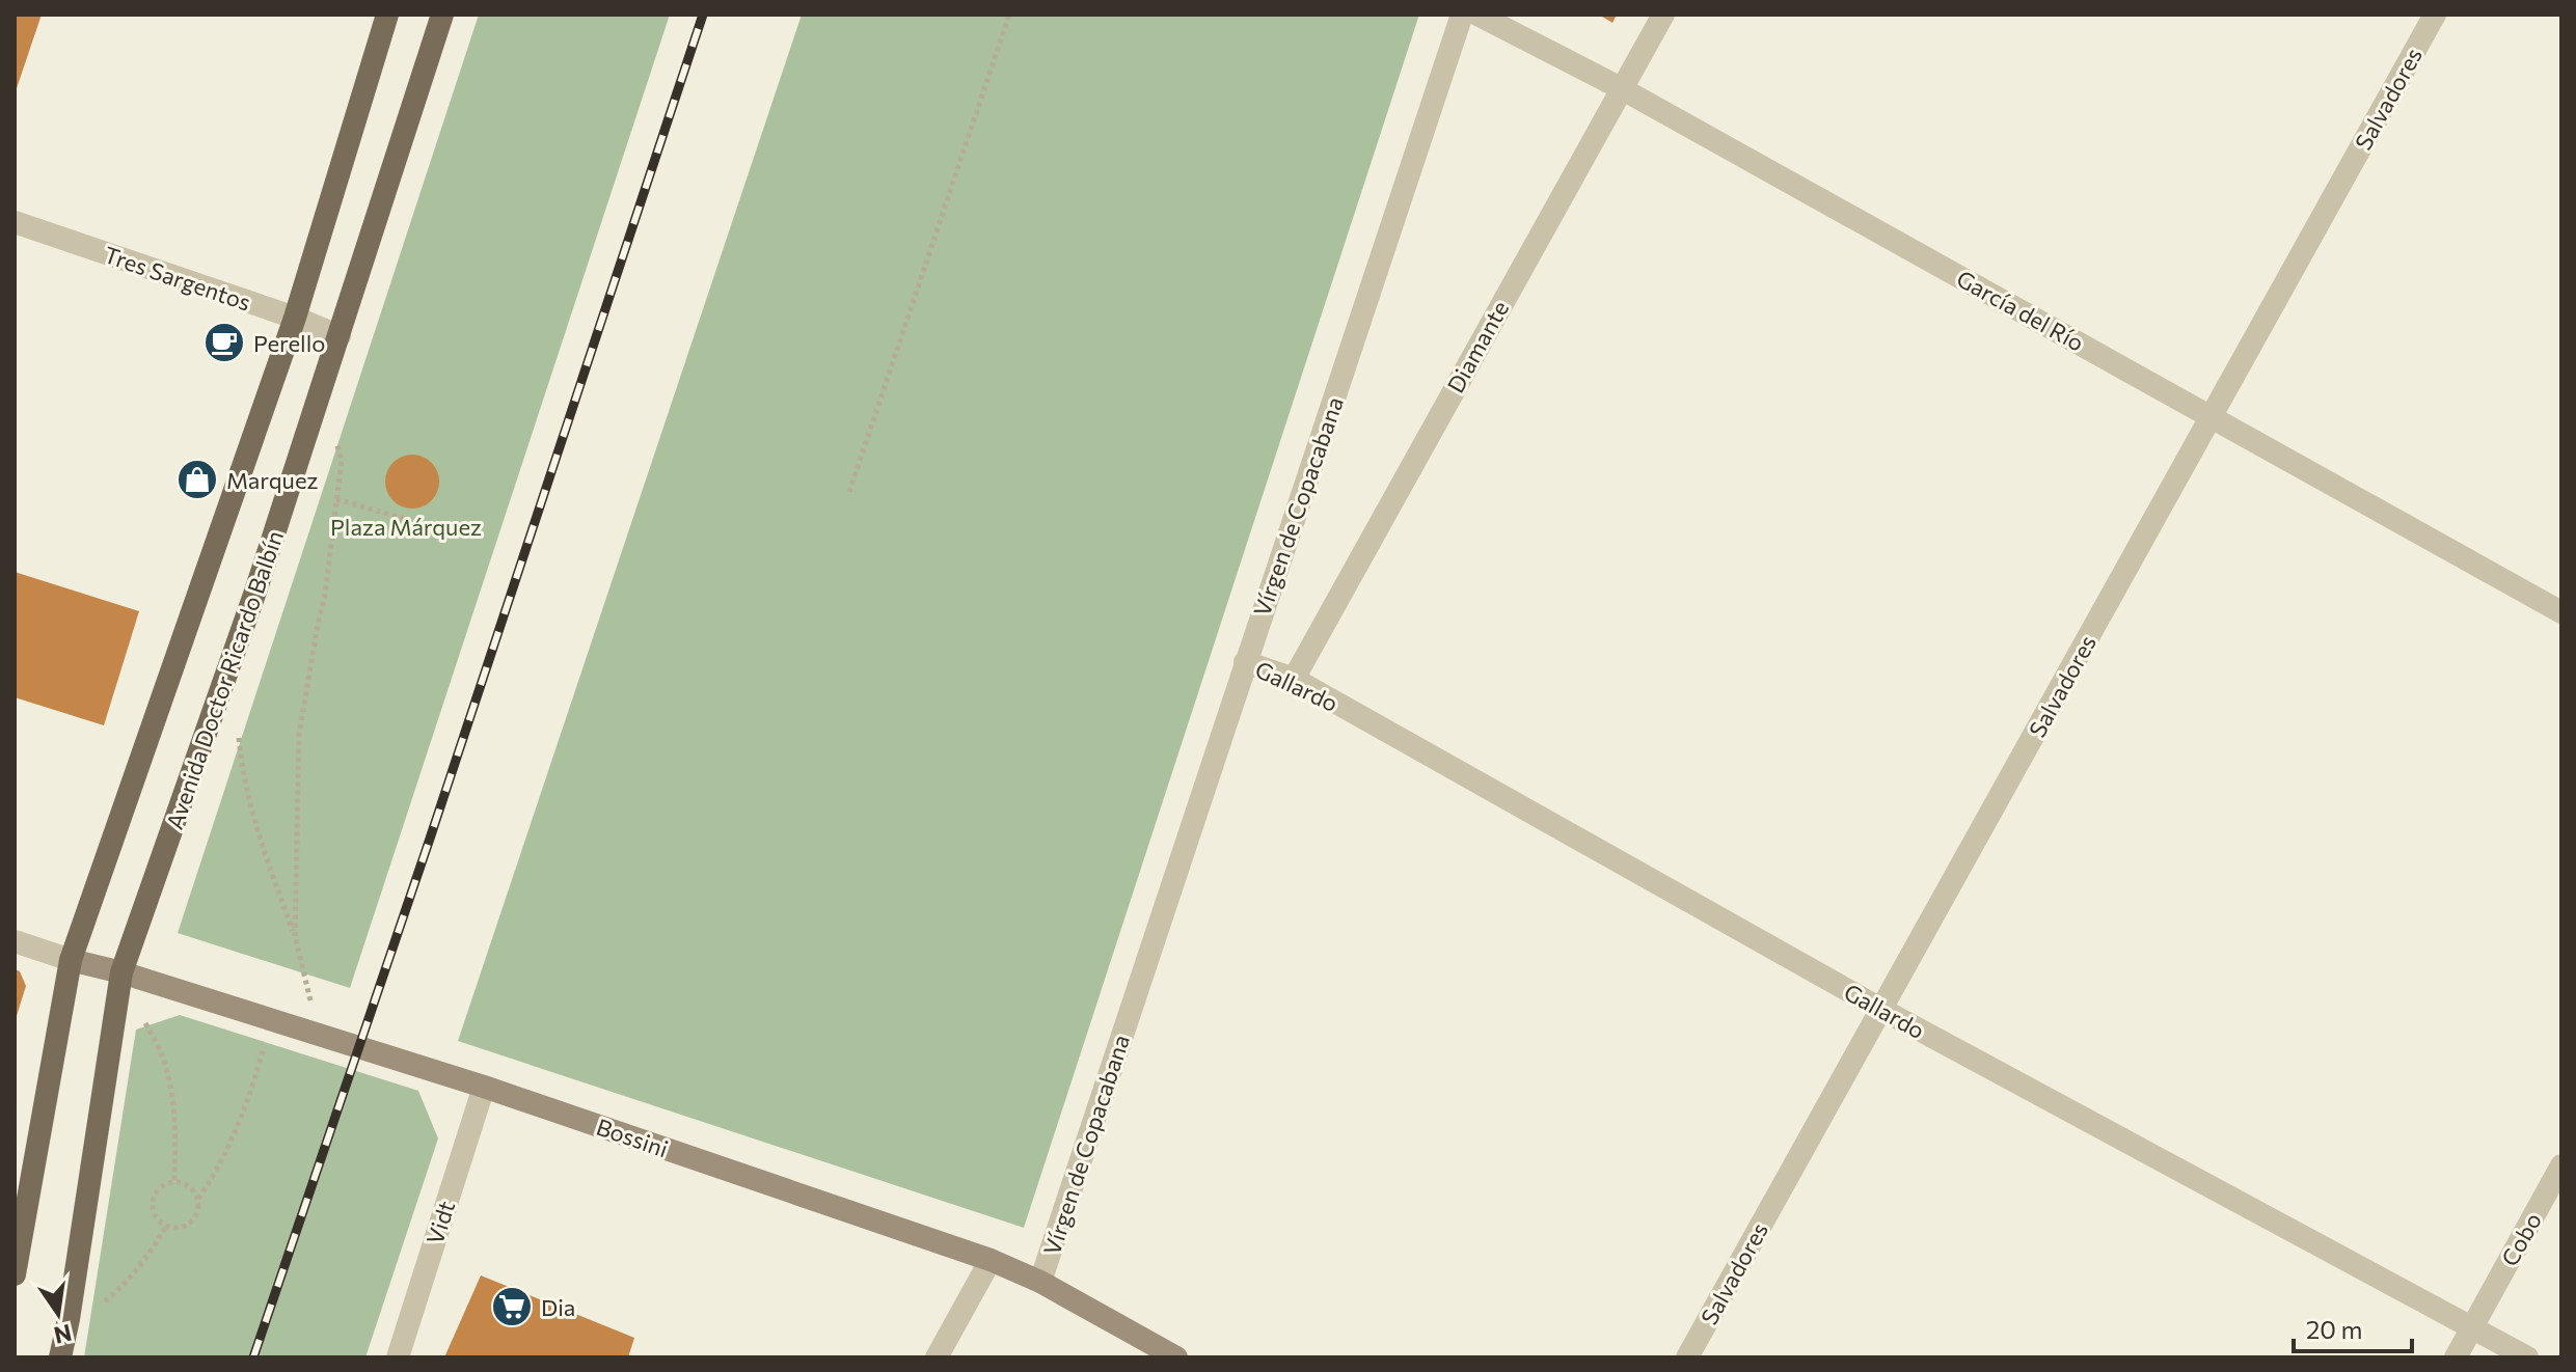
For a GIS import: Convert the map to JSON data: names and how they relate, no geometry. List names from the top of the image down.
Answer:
{
  "streets": {
    "main road": ["Avenida Doctor Ricardo Balbín", "Bossini"],
    "street": [
      "Salvadores",
      "Tres Sargentos",
      "García del Río",
      "Diamante",
      "Vírgen de Copacabana",
      "Gallardo",
      "Vidt",
      "Cobo"
    ]
  },
  "crossings": [
    ["Salvadores", "García del Río"],
    ["Salvadores", "Gallardo"],
    ["Tres Sargentos", "Avenida Doctor Ricardo Balbín"],
    ["García del Río", "Diamante"],
    ["Diamante", "Gallardo"],
    ["Vírgen de Copacabana", "Gallardo"],
    ["Vírgen de Copacabana", "Bossini"],
    ["Avenida Doctor Ricardo Balbín", "Bossini"],
    ["Gallardo", "Cobo"],
    ["Bossini", "Vidt"]
  ],
  "parks": ["Plaza Márquez"],
  "places": {
    "cafe": ["Perello"],
    "shop": ["Marquez"],
    "supermarket": ["Dia"]
  },
  "scale_bar": "20 m",
  "north": "bottom"
}
